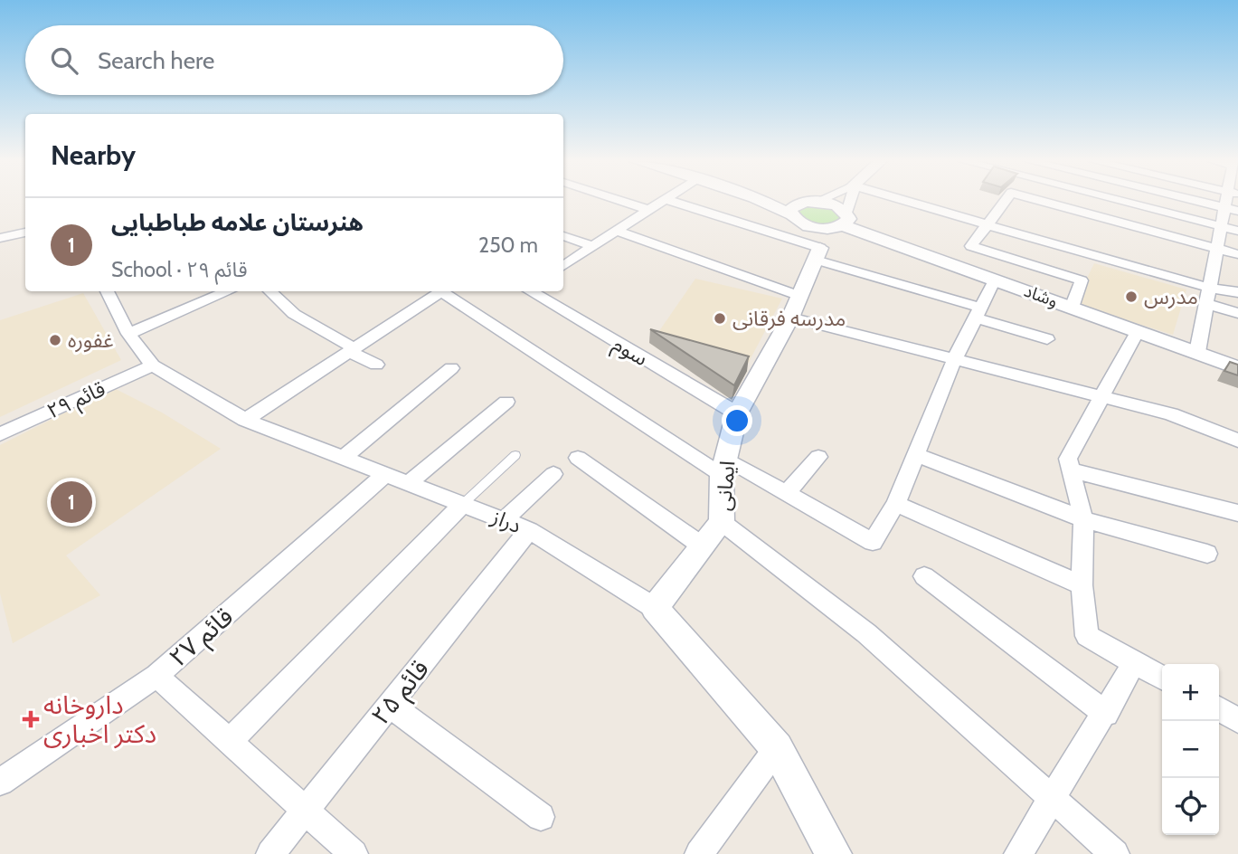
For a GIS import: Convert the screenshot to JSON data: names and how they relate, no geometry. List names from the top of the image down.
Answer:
{
  "streets": {
    "street": [
      "وشاد",
      "سوم",
      "قائم ۲۹",
      "ایمانی",
      "دراز",
      "قائم ۲۷",
      "قائم ۲۵"
    ]
  },
  "crossings": [
    ["وشاد", "ایمانی"],
    ["سوم", "ایمانی"],
    ["قائم ۲۹", "دراز"],
    ["ایمانی", "دراز"],
    ["دراز", "قائم ۲۷"],
    ["دراز", "قائم ۲۵"]
  ],
  "places": {
    "other": ["مدرس", "مدرسه فرقانی", "غفوره"],
    "health": ["داروخانه دکتر اخباری"]
  },
  "page": {
    "search": "Search here",
    "heading": "Nearby",
    "list": [
      {
        "mark": "1",
        "name": "هنرستان علامه طباطبایی",
        "note": "School · قائم ۲۹",
        "value": "250 m"
      }
    ],
    "pins": "1",
    "map_buttons": ["+", "−"]
  }
}
